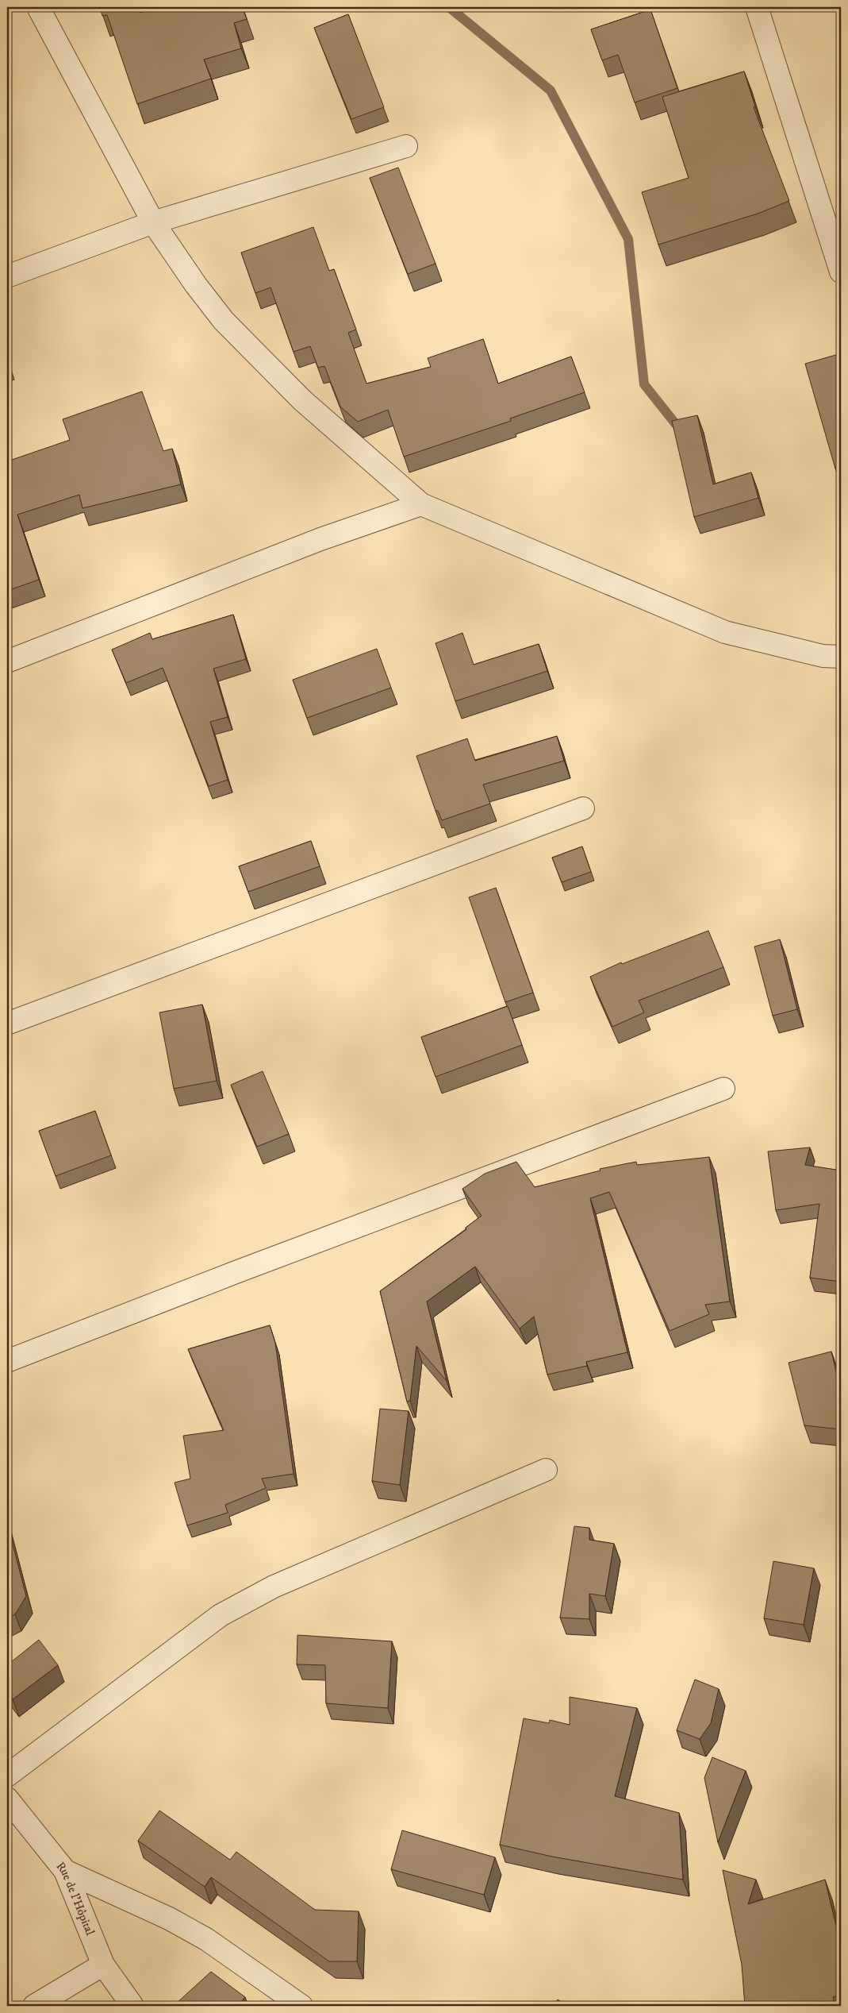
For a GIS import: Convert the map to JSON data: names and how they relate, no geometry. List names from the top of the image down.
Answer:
{
  "streets": {
    "street": ["Rue de l'Hôpital"]
  }
}
